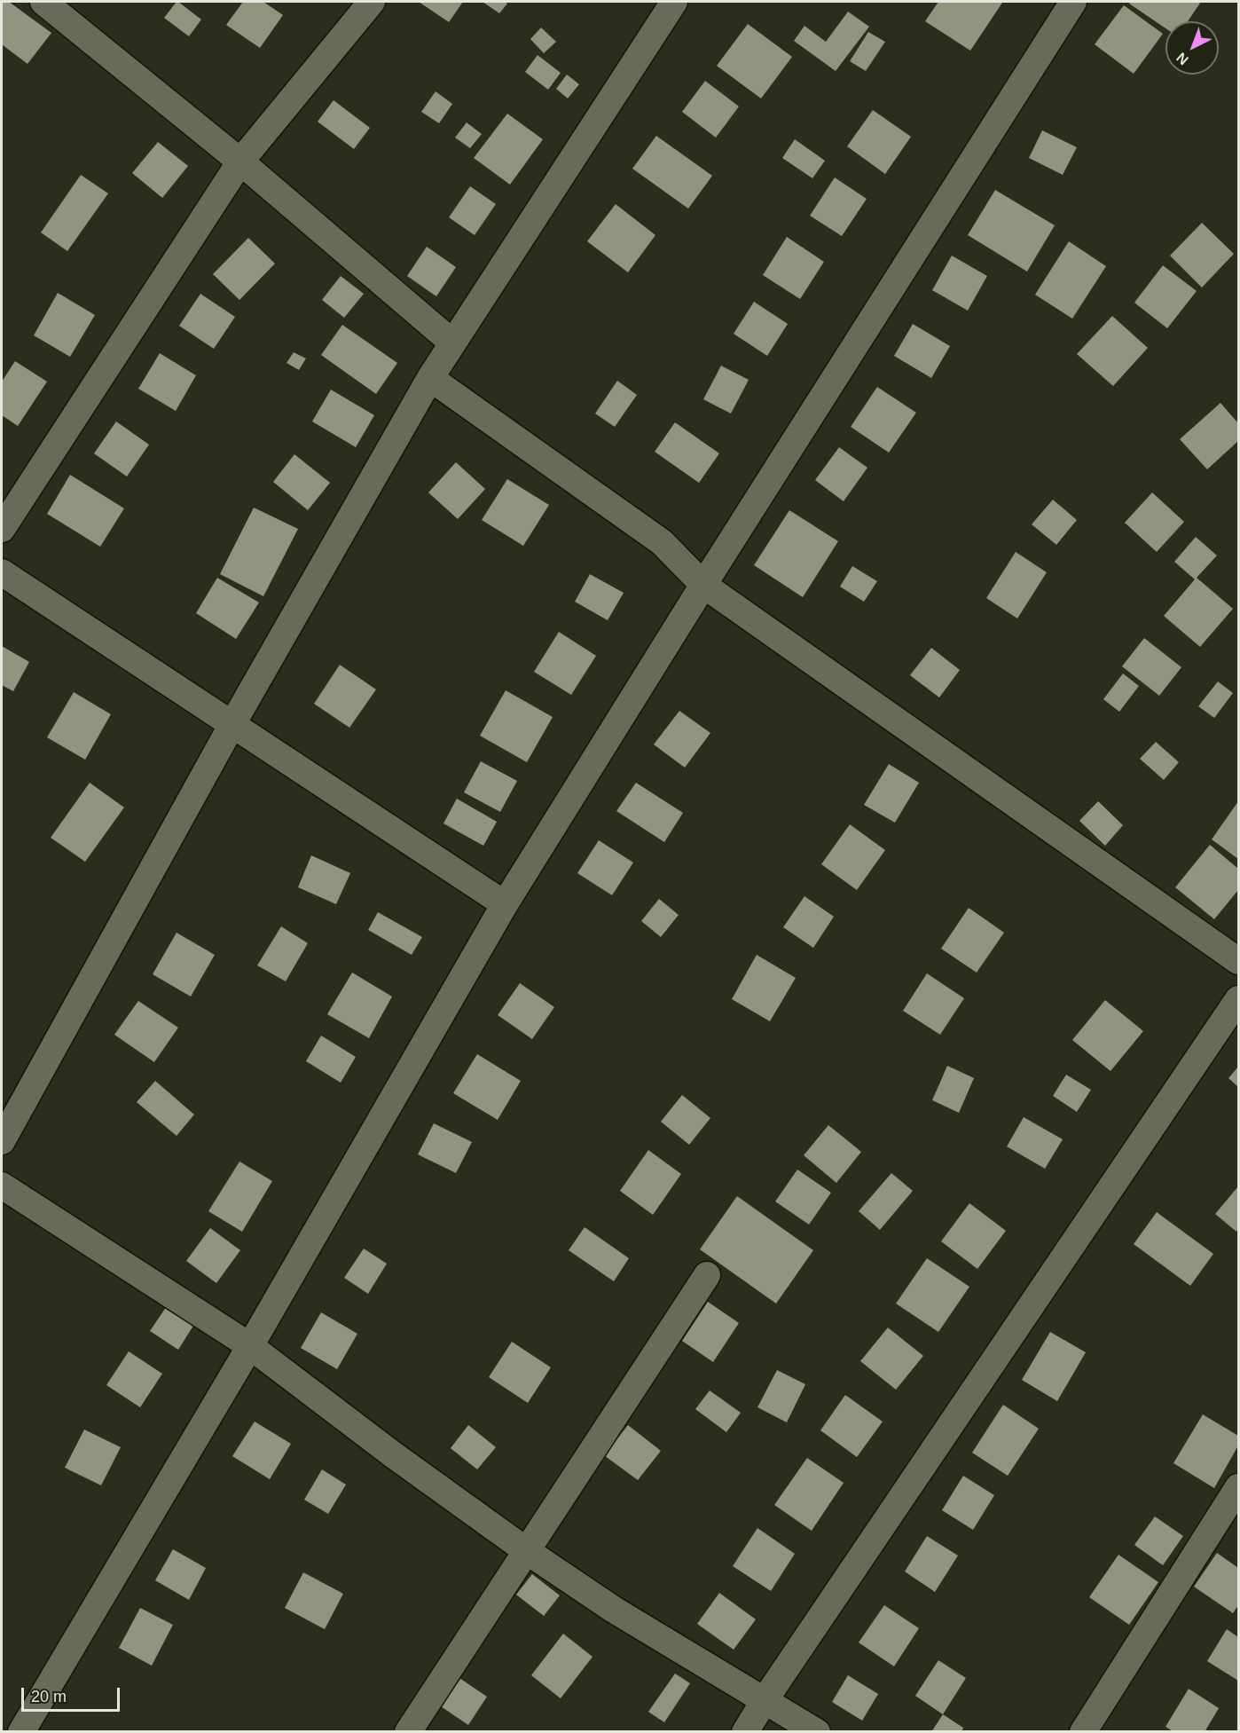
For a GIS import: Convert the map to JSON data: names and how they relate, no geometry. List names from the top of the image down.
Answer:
{
  "scale_bar": "20 m",
  "north": "bottom left"
}
